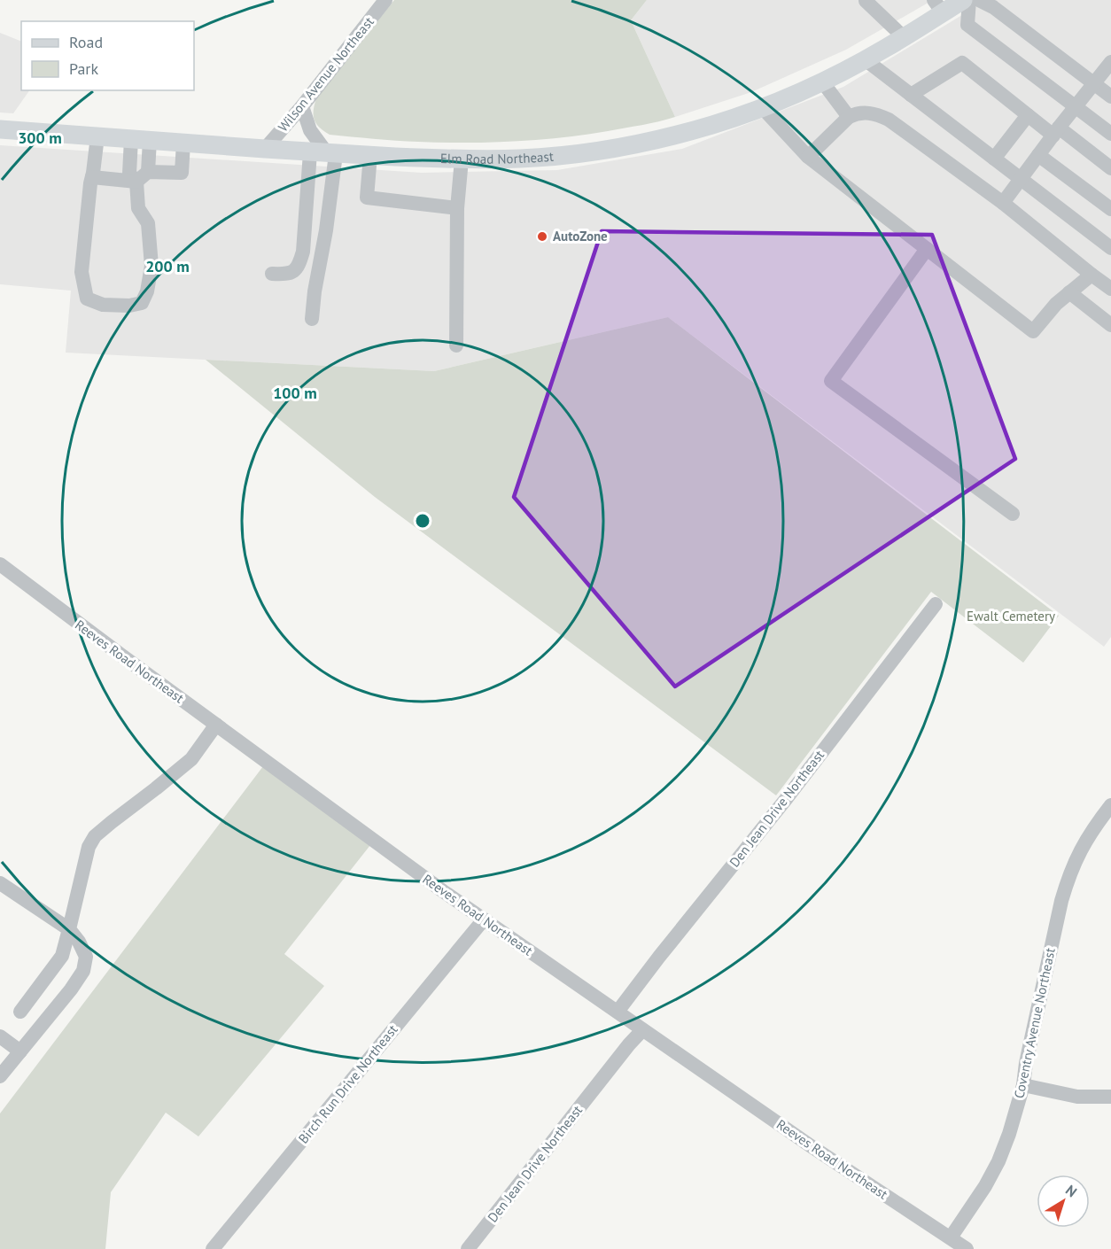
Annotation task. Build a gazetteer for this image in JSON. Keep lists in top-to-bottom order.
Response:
{
  "streets": {
    "main road": ["Elm Road Northeast"],
    "street": [
      "Wilson Avenue Northeast",
      "Reeves Road Northeast",
      "Den Jean Drive Northeast",
      "Coventry Avenue Northeast",
      "Birch Run Drive Northeast"
    ]
  },
  "crossings": [
    ["Wilson Avenue Northeast", "Elm Road Northeast"],
    ["Reeves Road Northeast", "Den Jean Drive Northeast"],
    ["Reeves Road Northeast", "Coventry Avenue Northeast"],
    ["Reeves Road Northeast", "Birch Run Drive Northeast"]
  ],
  "parks": ["Ewalt Cemetery"],
  "places": ["AutoZone"],
  "legend": ["Road", "Park"],
  "north": "top right",
  "rings": ["300 m", "200 m", "100 m"]
}
